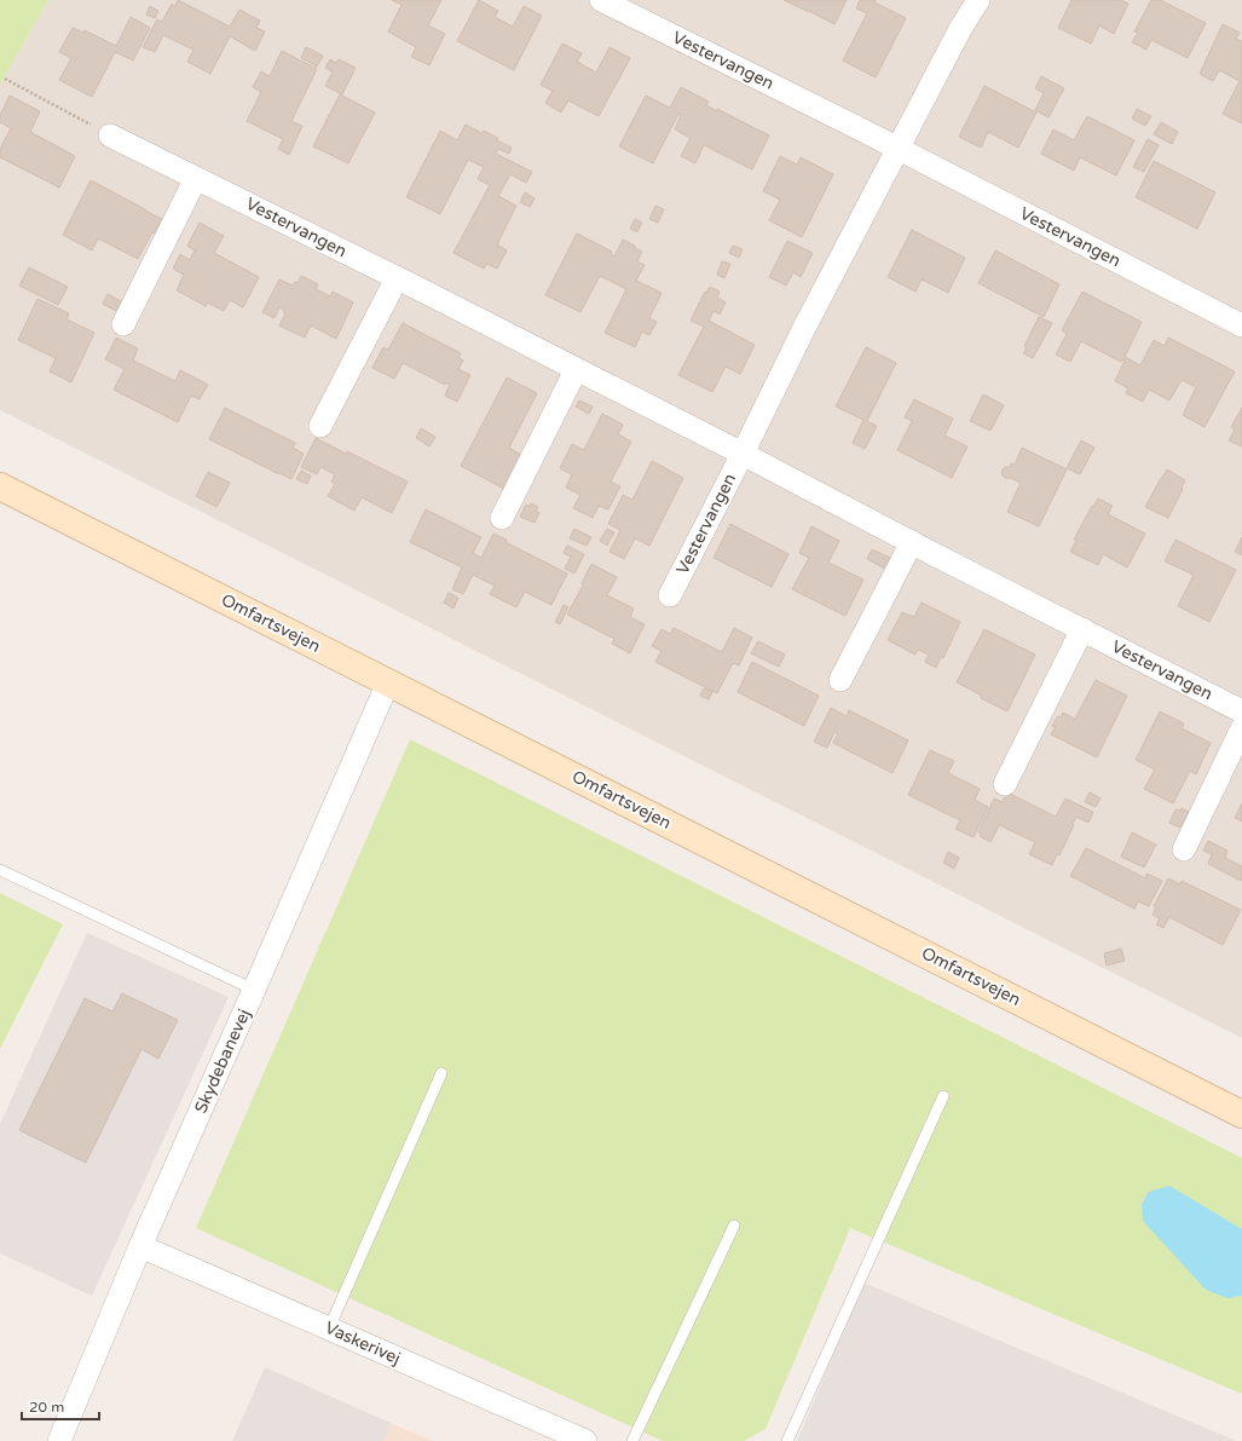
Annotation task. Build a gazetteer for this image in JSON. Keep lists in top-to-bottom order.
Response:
{
  "streets": {
    "main road": ["Omfartsvejen"],
    "street": ["Vestervangen", "Skydebanevej", "Vaskerivej"]
  },
  "crossings": [
    ["Omfartsvejen", "Skydebanevej"],
    ["Skydebanevej", "Vaskerivej"]
  ],
  "scale_bar": "20 m"
}
